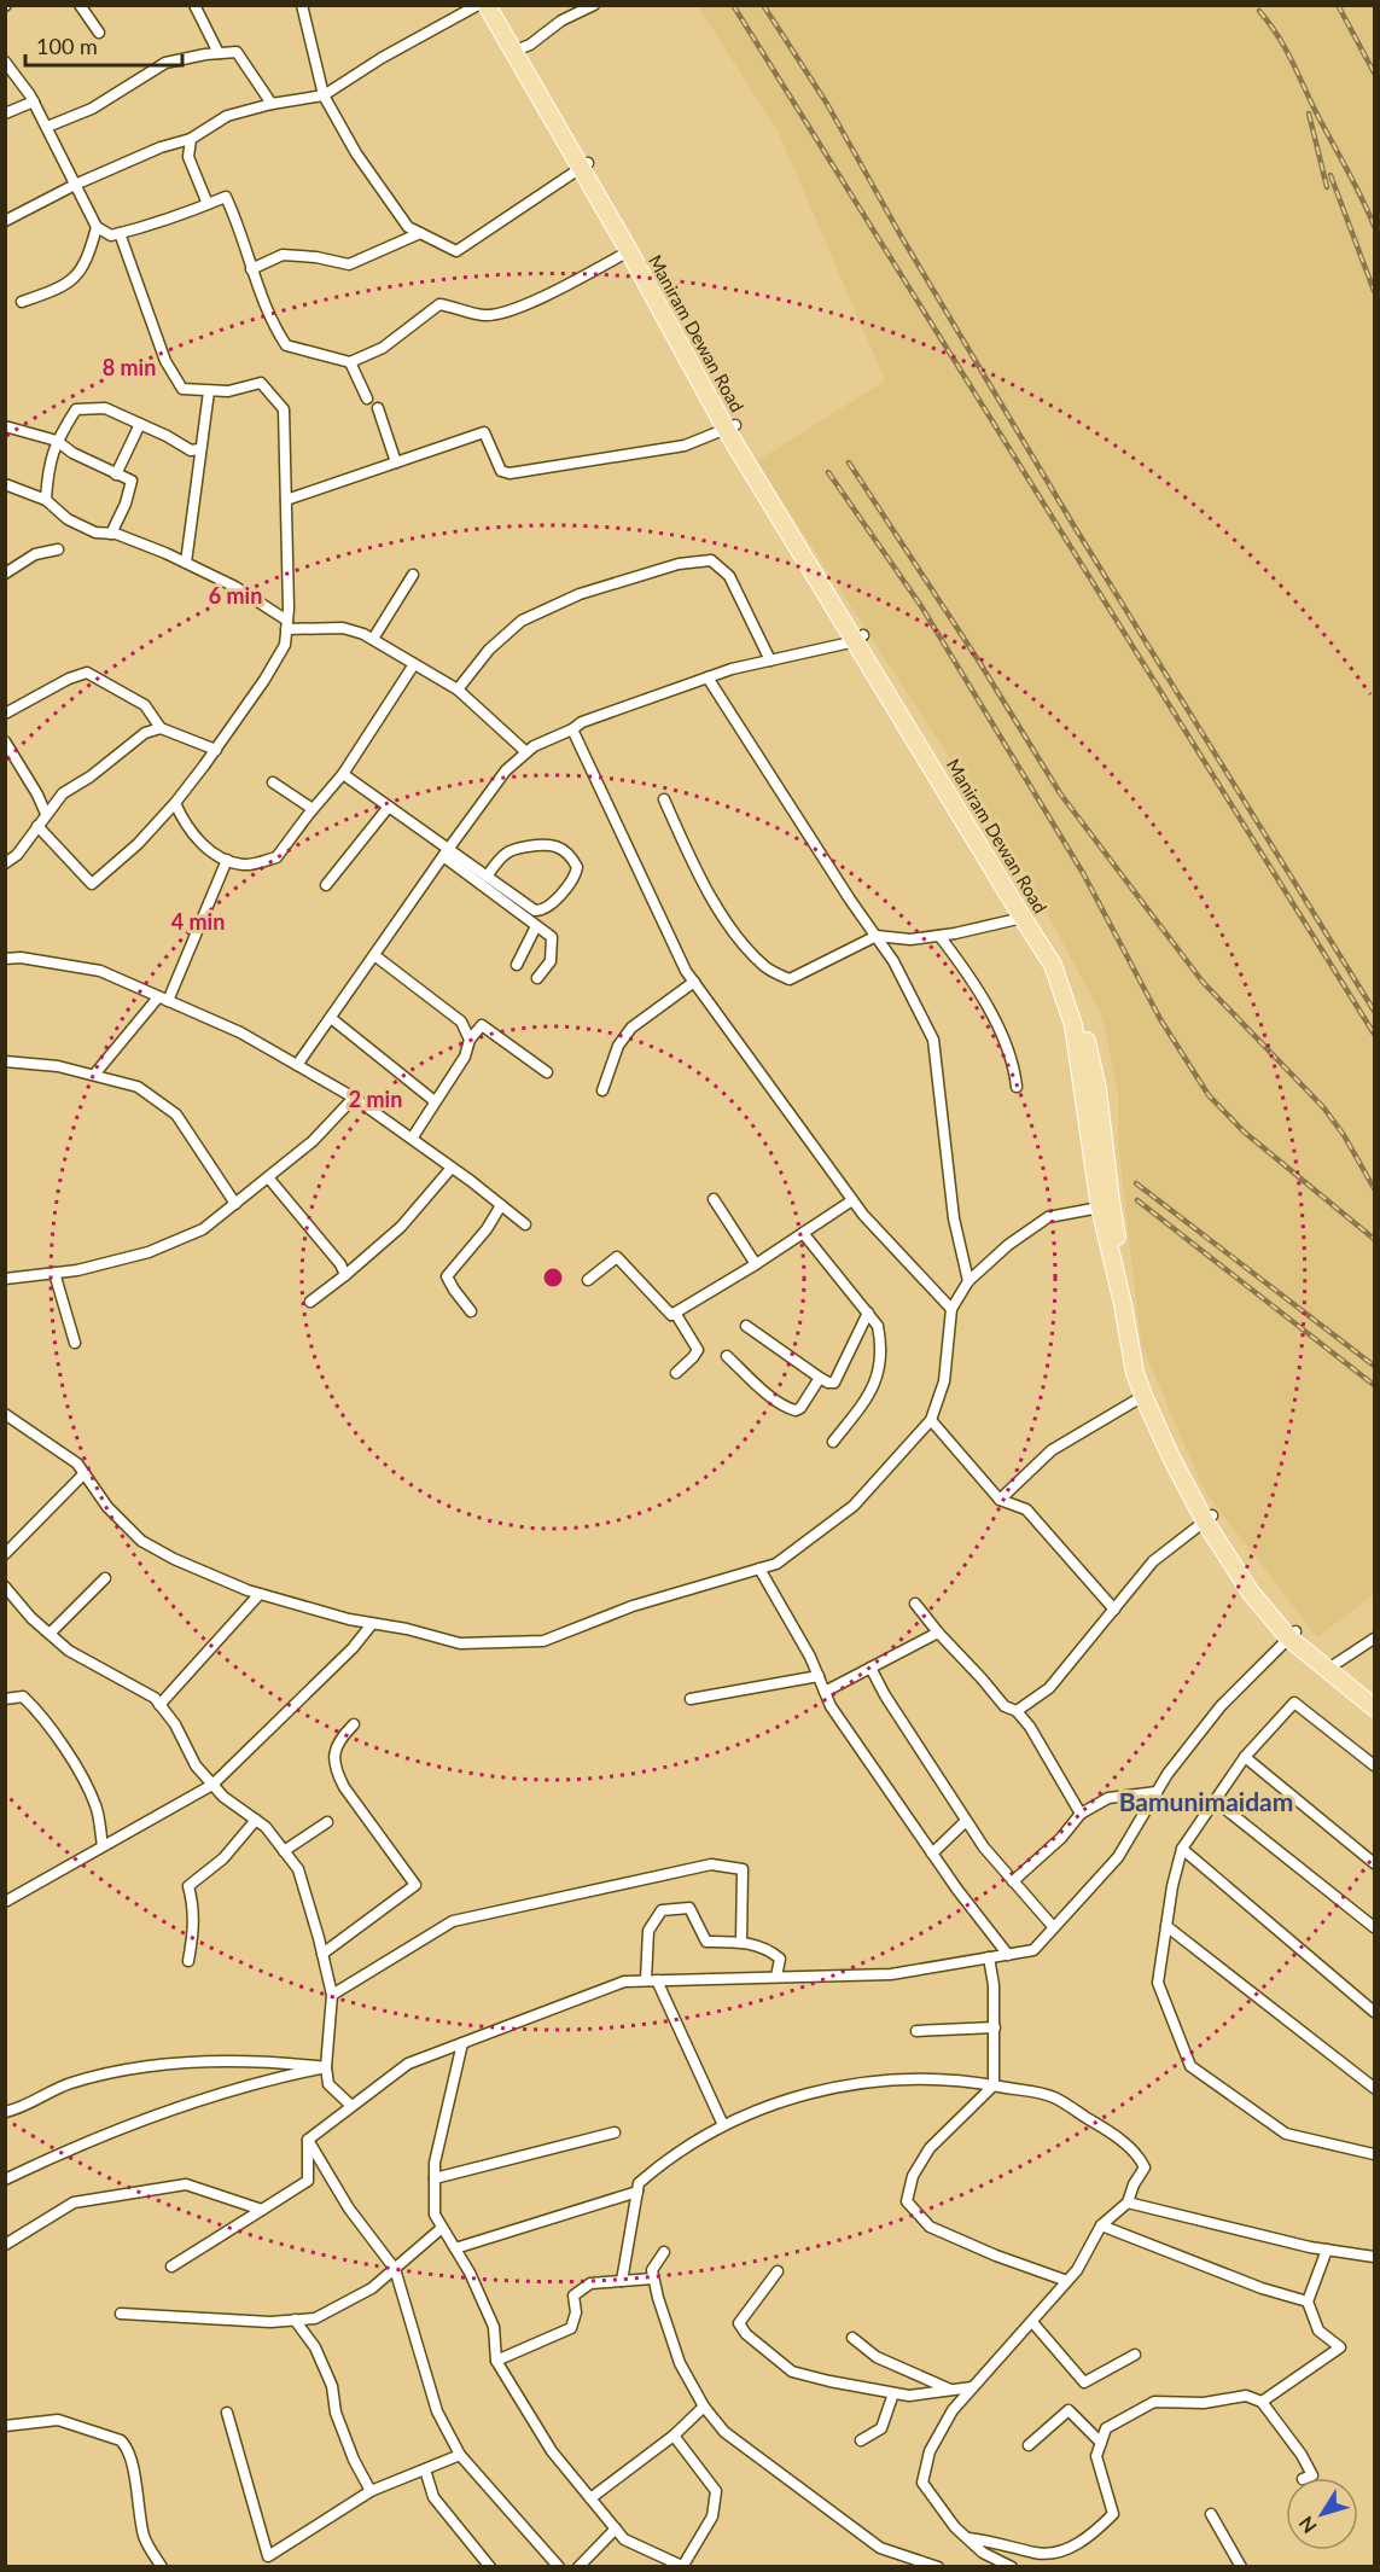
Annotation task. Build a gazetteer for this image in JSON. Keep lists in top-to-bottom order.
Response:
{
  "streets": {
    "main road": ["Maniram Dewan Road"]
  },
  "districts": ["Bamunimaidam"],
  "scale_bar": "100 m",
  "north": "bottom left",
  "rings": [
    "8 min",
    "6 min",
    "4 min",
    "2 min"
  ]
}
